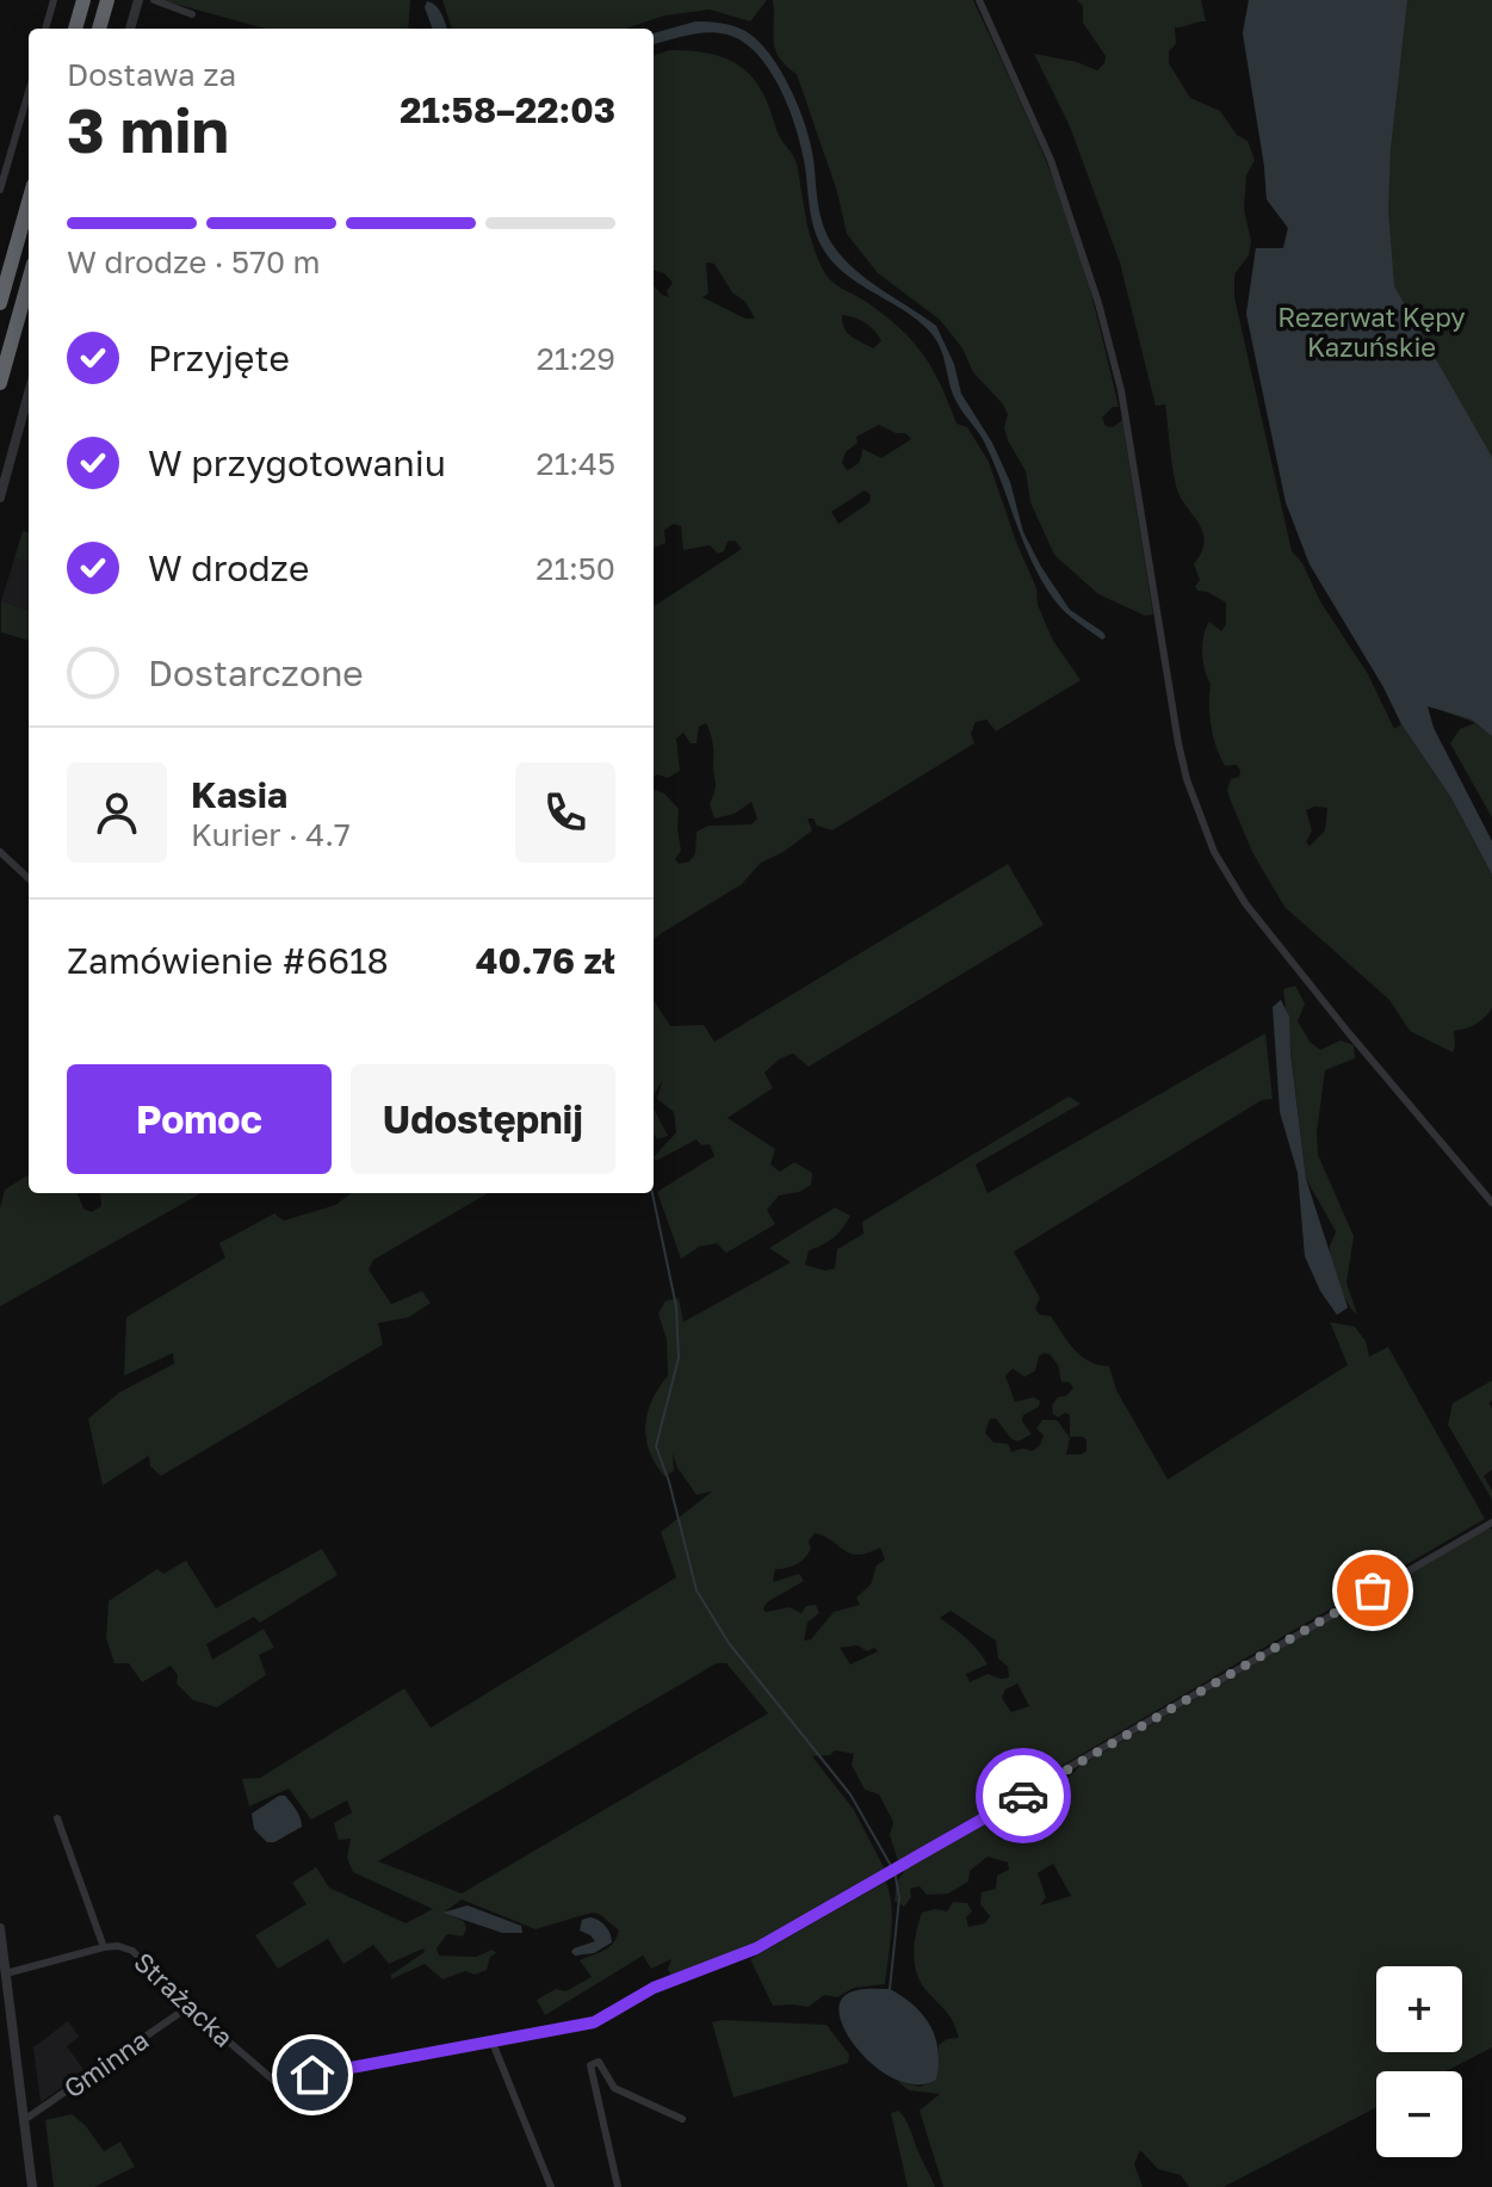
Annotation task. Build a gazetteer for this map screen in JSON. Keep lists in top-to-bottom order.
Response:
{
  "streets": {
    "street": ["Strażacka", "Gminna"]
  },
  "crossings": [
    ["Strażacka", "Gminna"]
  ],
  "parks": ["Rezerwat Kępy Kazuńskie"],
  "page": {
    "heading": ["3 min", "Dostawa za", "21:58–22:03"],
    "panel": [
      "Kasia",
      "Kurier · 4.7",
      "Zamówienie #6618",
      "40.76 zł"
    ],
    "bar": "W drodze · 570 m",
    "list": [
      ["Przyjęte", "21:29"],
      ["W przygotowaniu", "21:45"],
      ["W drodze", "21:50"],
      "Dostarczone"
    ],
    "buttons": ["Pomoc", "Udostępnij"],
    "map_buttons": ["+", "−"]
  }
}
